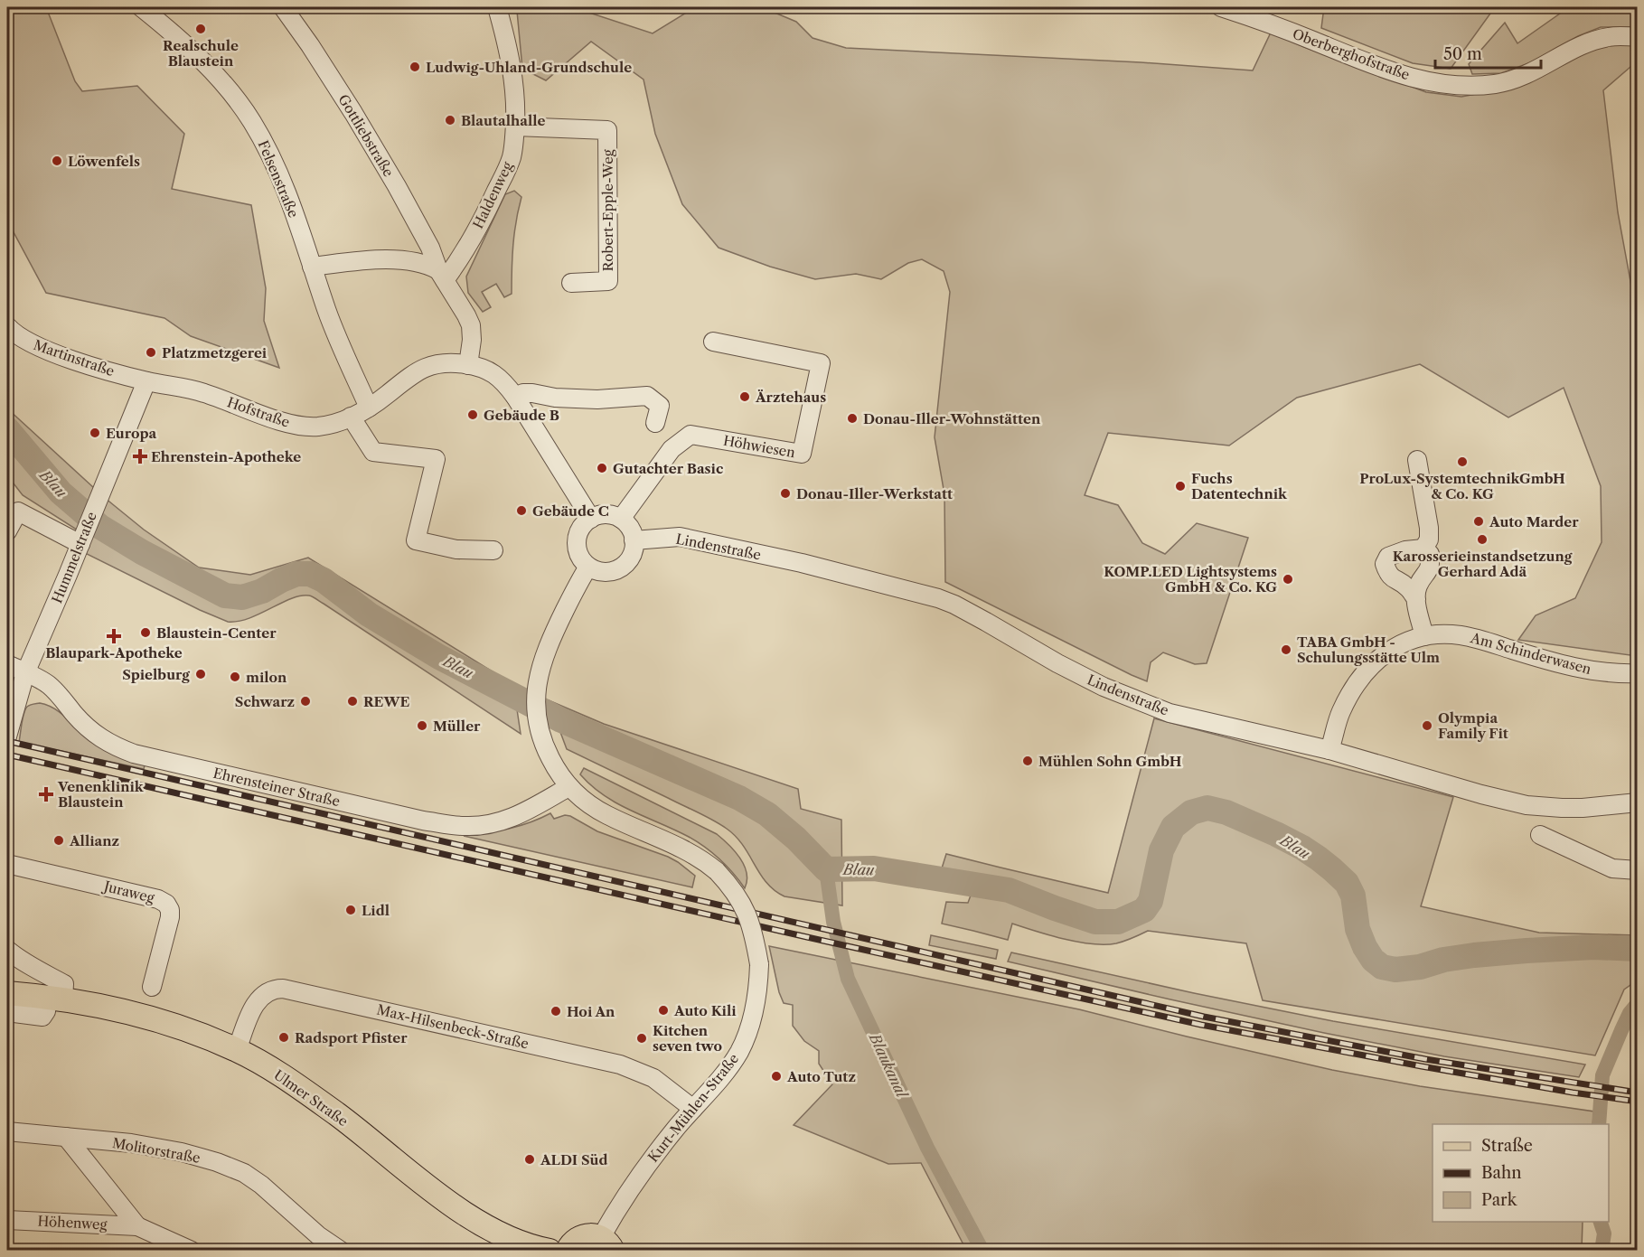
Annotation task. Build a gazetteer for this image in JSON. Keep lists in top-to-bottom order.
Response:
{
  "streets": {
    "main road": ["Ulmer Straße"],
    "street": [
      "Oberberghofstraße",
      "Gottliebstraße",
      "Felsenstraße",
      "Haldenweg",
      "Robert-Epple-Weg",
      "Martinstraße",
      "Hofstraße",
      "Höhwiesen",
      "Lindenstraße",
      "Hummelstraße",
      "Am Schinderwasen",
      "Ehrensteiner Straße",
      "Juraweg",
      "Max-Hilsenbeck-Straße",
      "Kurt-Mühlen-Straße",
      "Molitorstraße",
      "Höhenweg"
    ]
  },
  "crossings": [
    ["Gottliebstraße", "Haldenweg"],
    ["Haldenweg", "Robert-Epple-Weg"],
    ["Martinstraße", "Hofstraße"],
    ["Martinstraße", "Hummelstraße"],
    ["Hofstraße", "Hummelstraße"],
    ["Höhwiesen", "Lindenstraße"],
    ["Höhwiesen", "Kurt-Mühlen-Straße"],
    ["Lindenstraße", "Am Schinderwasen"],
    ["Lindenstraße", "Kurt-Mühlen-Straße"],
    ["Hummelstraße", "Ehrensteiner Straße"],
    ["Ehrensteiner Straße", "Kurt-Mühlen-Straße"],
    ["Max-Hilsenbeck-Straße", "Ulmer Straße"],
    ["Max-Hilsenbeck-Straße", "Kurt-Mühlen-Straße"],
    ["Molitorstraße", "Höhenweg"]
  ],
  "water": ["Blau", "Blaukanal"],
  "places": {
    "other": [
      "Realschule Blaustein",
      "Ludwig-Uhland-Grundschule",
      "Blautalhalle",
      "Löwenfels",
      "Platzmetzgerei",
      "Ärztehaus",
      "Gebäude B",
      "Donau-Iller-Wohnstätten",
      "Europa",
      "ProLux-SystemtechnikGmbH & Co. KG",
      "Gutachter Basic",
      "Fuchs Datentechnik",
      "Donau-Iller-Werkstatt",
      "Gebäude C",
      "Auto Marder",
      "Karosserieinstandsetzung Gerhard Adä",
      "KOMP.LED Lightsystems GmbH & Co. KG",
      "Blaustein-Center",
      "TABA GmbH - Schulungsstätte Ulm",
      "Spielburg",
      "milon",
      "Schwarz",
      "REWE",
      "Müller",
      "Olympia Family Fit",
      "Mühlen Sohn GmbH",
      "Allianz",
      "Lidl",
      "Auto Kili",
      "Hoi An",
      "Radsport Pfister",
      "Kitchen seven two",
      "Auto Tutz",
      "ALDI Süd"
    ],
    "health": ["Ehrenstein-Apotheke", "Blaupark-Apotheke", "Venenklinik Blaustein"]
  },
  "legend": ["Straße", "Bahn", "Park"],
  "scale_bar": "50 m"
}
